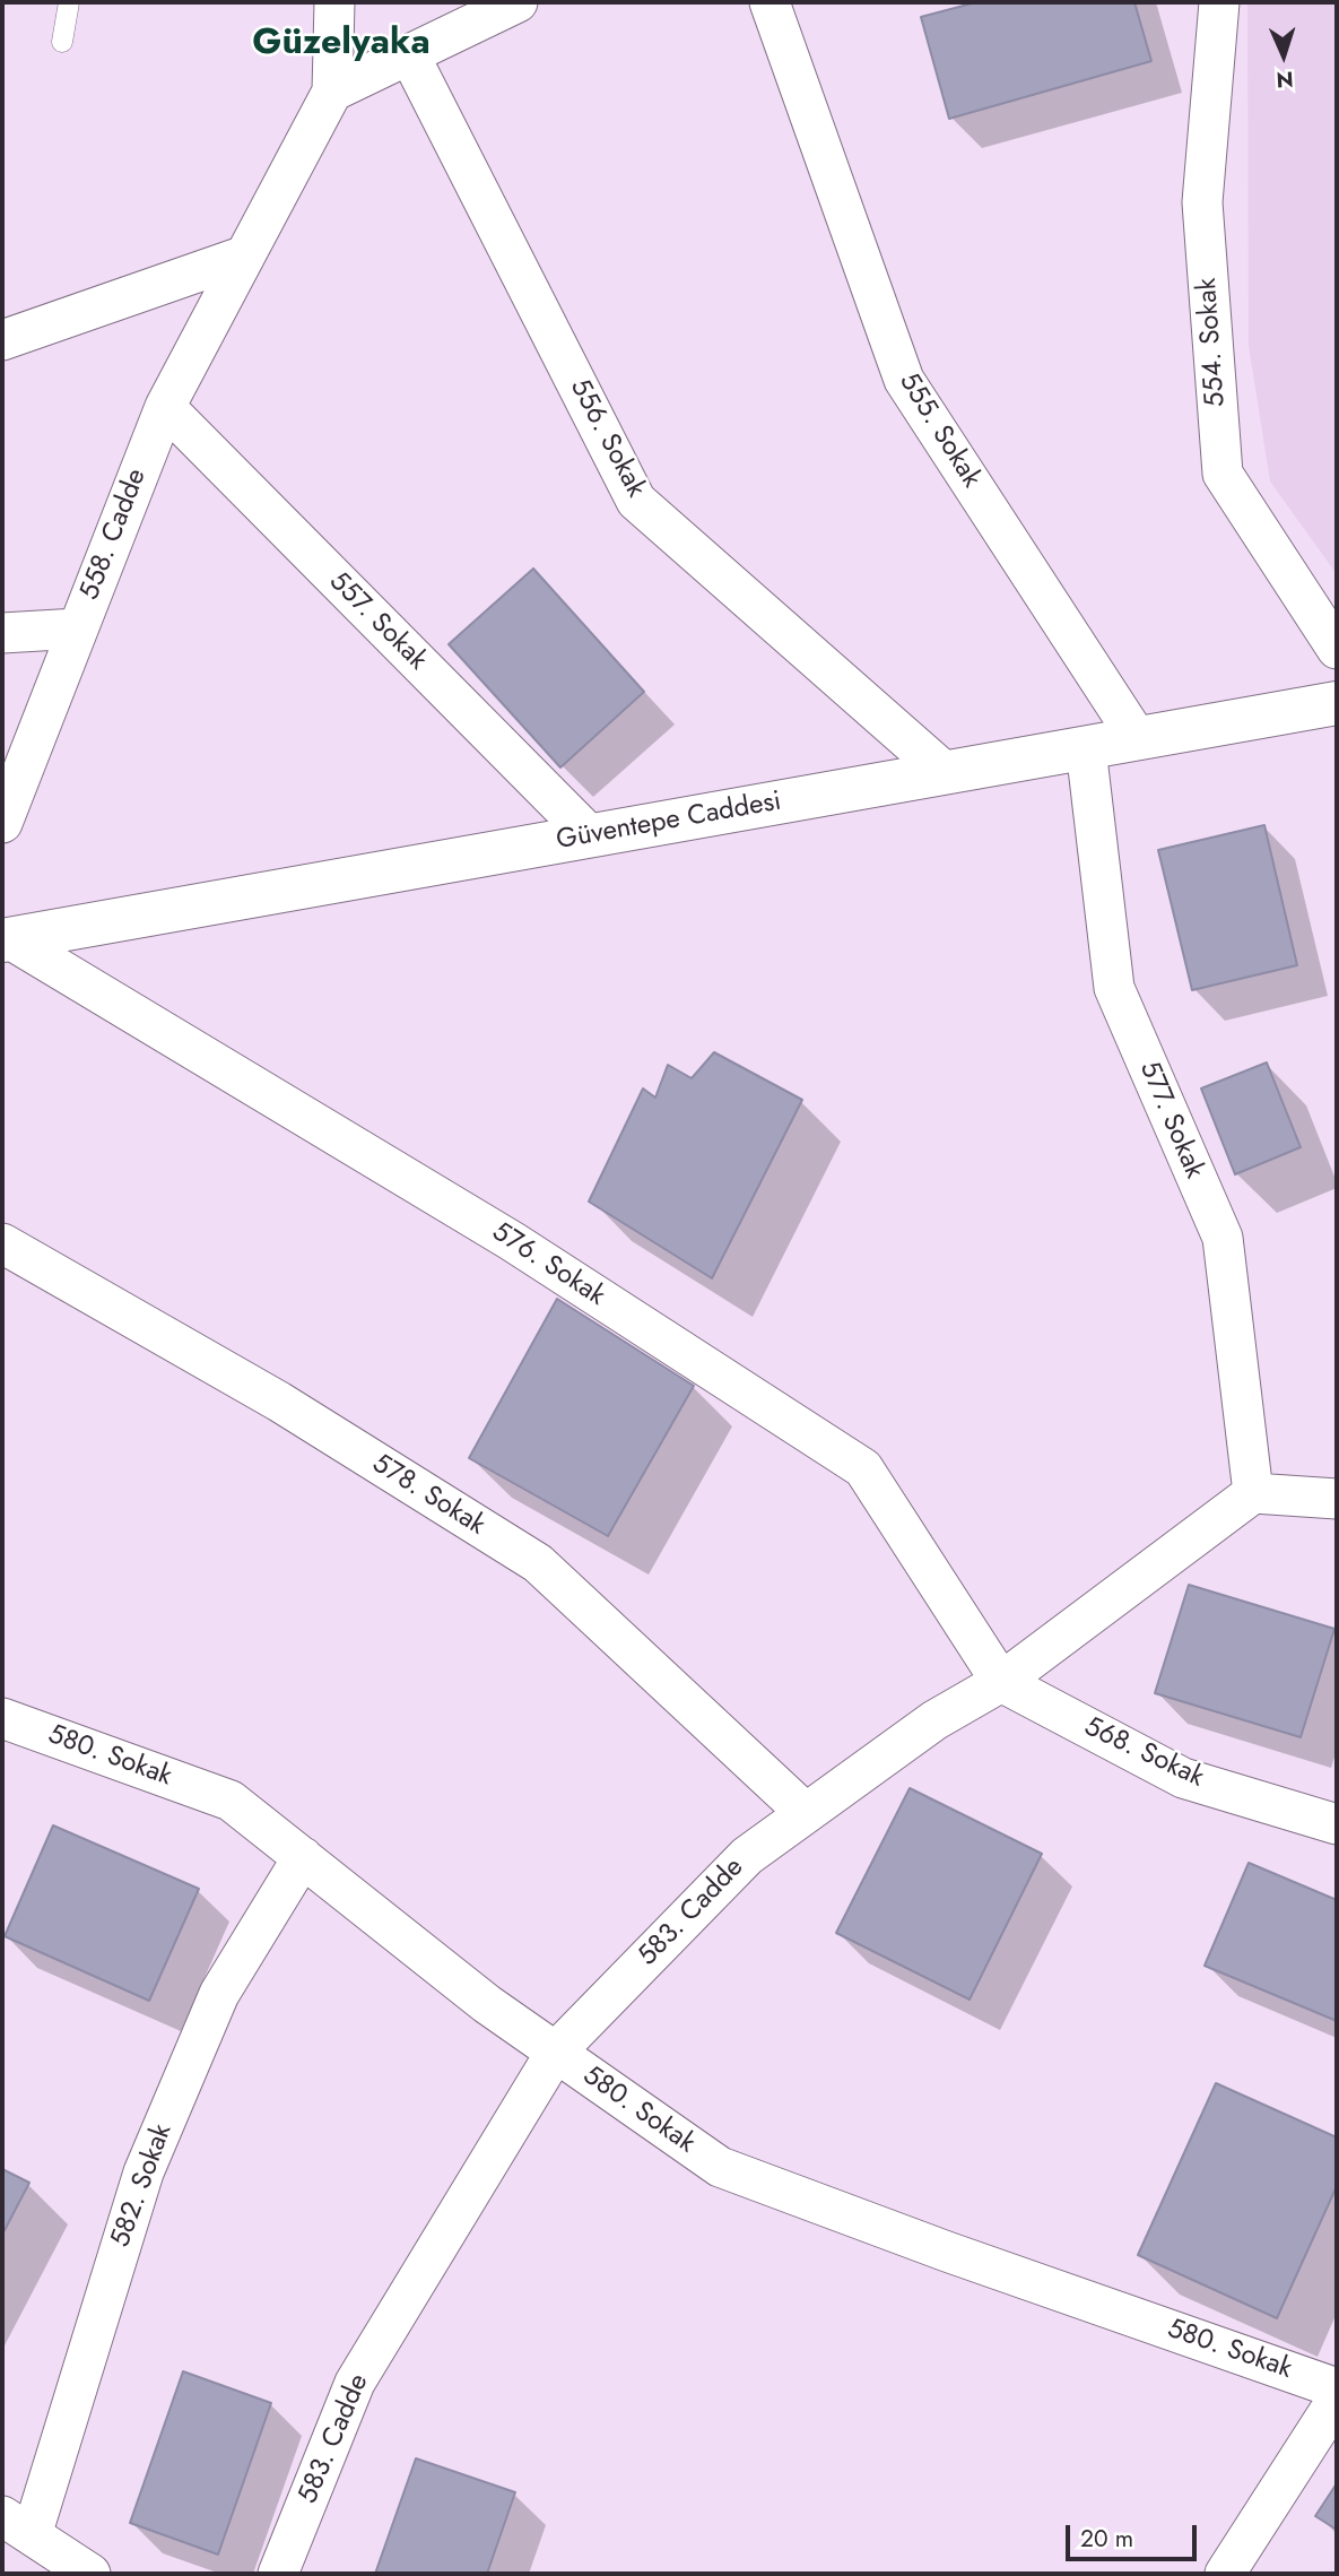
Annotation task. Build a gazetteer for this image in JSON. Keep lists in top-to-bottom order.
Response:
{
  "streets": {
    "street": [
      "554. Sokak",
      "555. Sokak",
      "556. Sokak",
      "558. Cadde",
      "557. Sokak",
      "Güventepe Caddesi",
      "577. Sokak",
      "576. Sokak",
      "578. Sokak",
      "568. Sokak",
      "580. Sokak",
      "583. Cadde",
      "582. Sokak"
    ]
  },
  "crossings": [
    ["555. Sokak", "Güventepe Caddesi"],
    ["556. Sokak", "Güventepe Caddesi"],
    ["558. Cadde", "557. Sokak"],
    ["557. Sokak", "Güventepe Caddesi"],
    ["Güventepe Caddesi", "577. Sokak"],
    ["Güventepe Caddesi", "576. Sokak"],
    ["577. Sokak", "583. Cadde"],
    ["576. Sokak", "568. Sokak"],
    ["576. Sokak", "583. Cadde"],
    ["578. Sokak", "583. Cadde"],
    ["568. Sokak", "583. Cadde"],
    ["580. Sokak", "583. Cadde"],
    ["580. Sokak", "582. Sokak"]
  ],
  "districts": ["Güzelyaka"],
  "scale_bar": "20 m",
  "north": "bottom"
}
